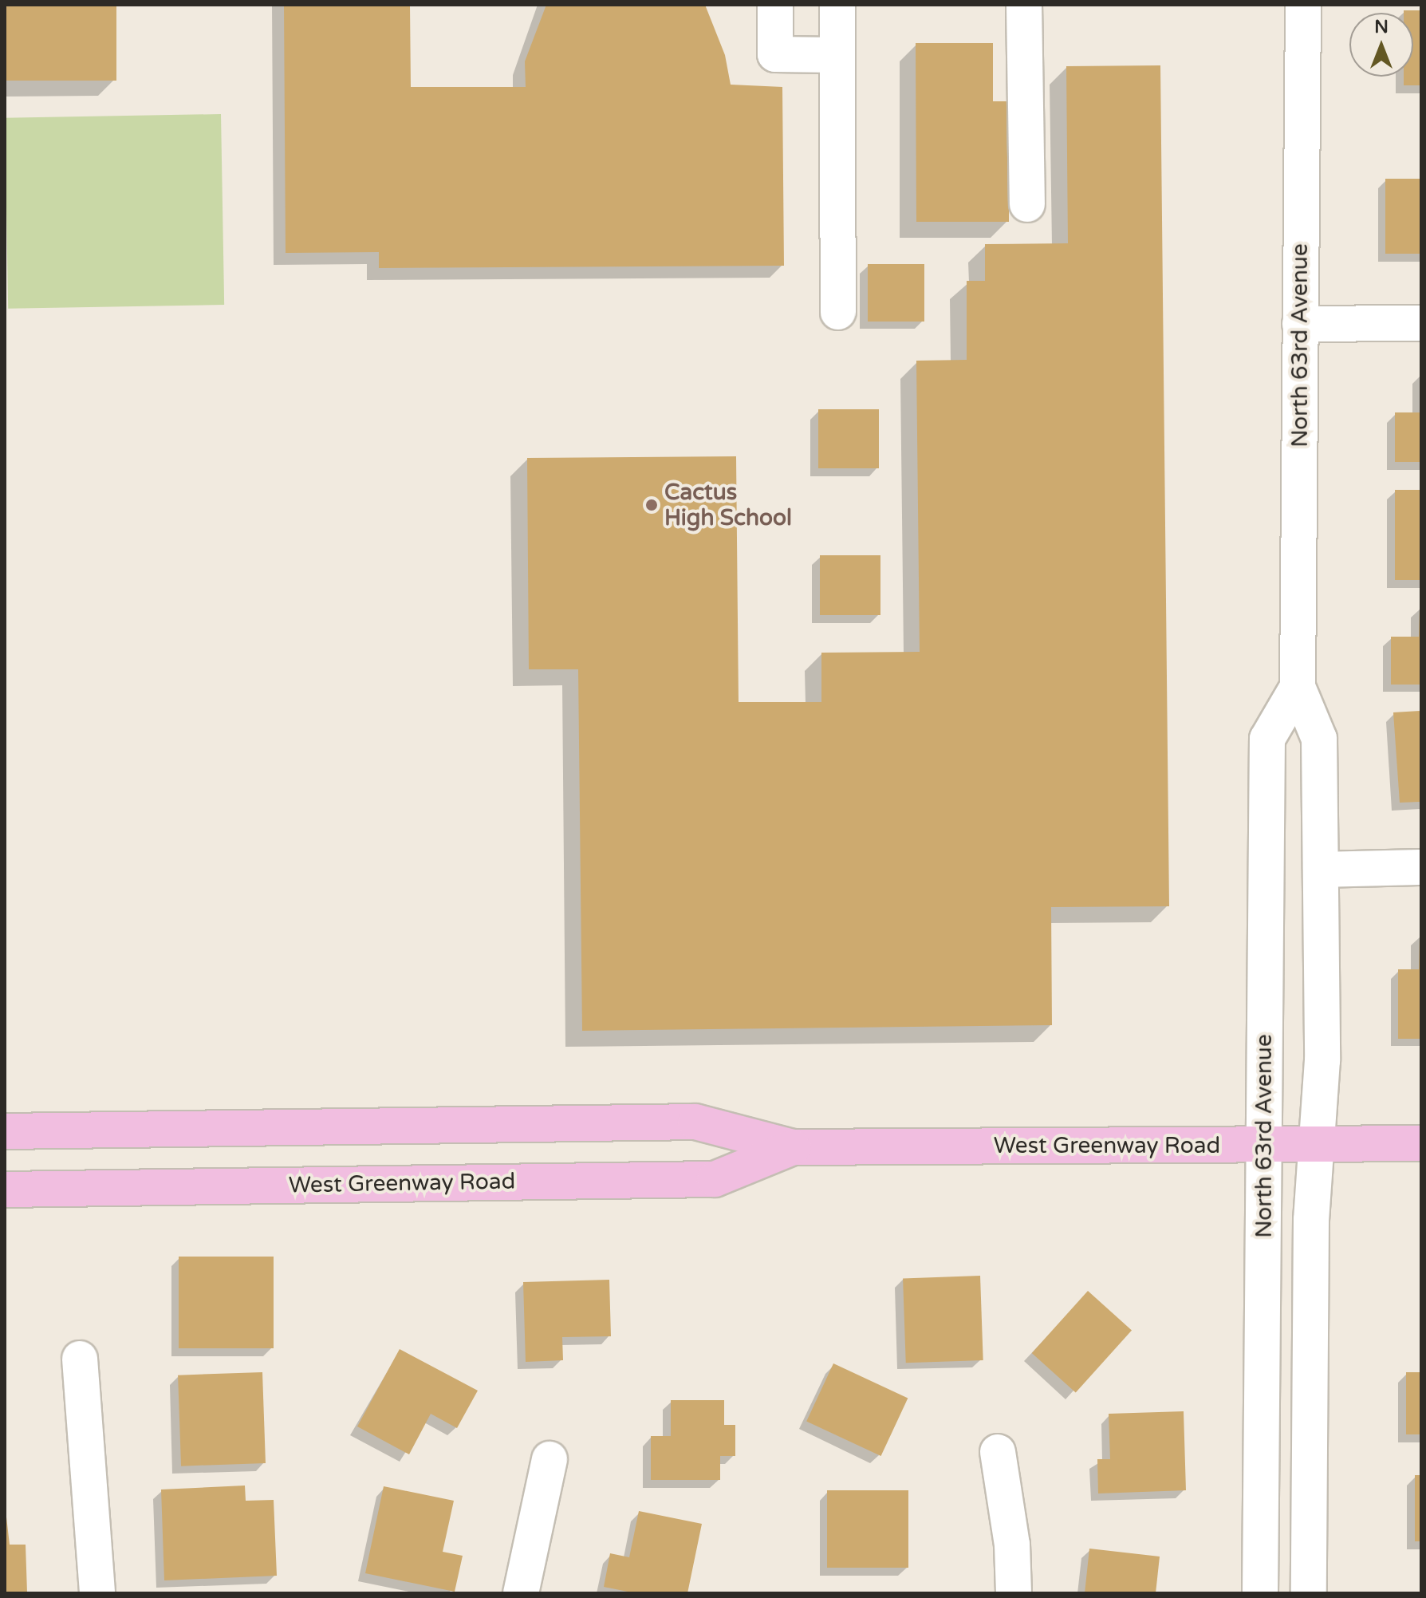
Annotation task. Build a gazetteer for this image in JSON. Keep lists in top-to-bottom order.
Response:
{
  "streets": {
    "main road": ["West Greenway Road"],
    "street": ["North 63rd Avenue"]
  },
  "crossings": [
    ["North 63rd Avenue", "West Greenway Road"]
  ],
  "places": ["Cactus High School"],
  "north": "top"
}
